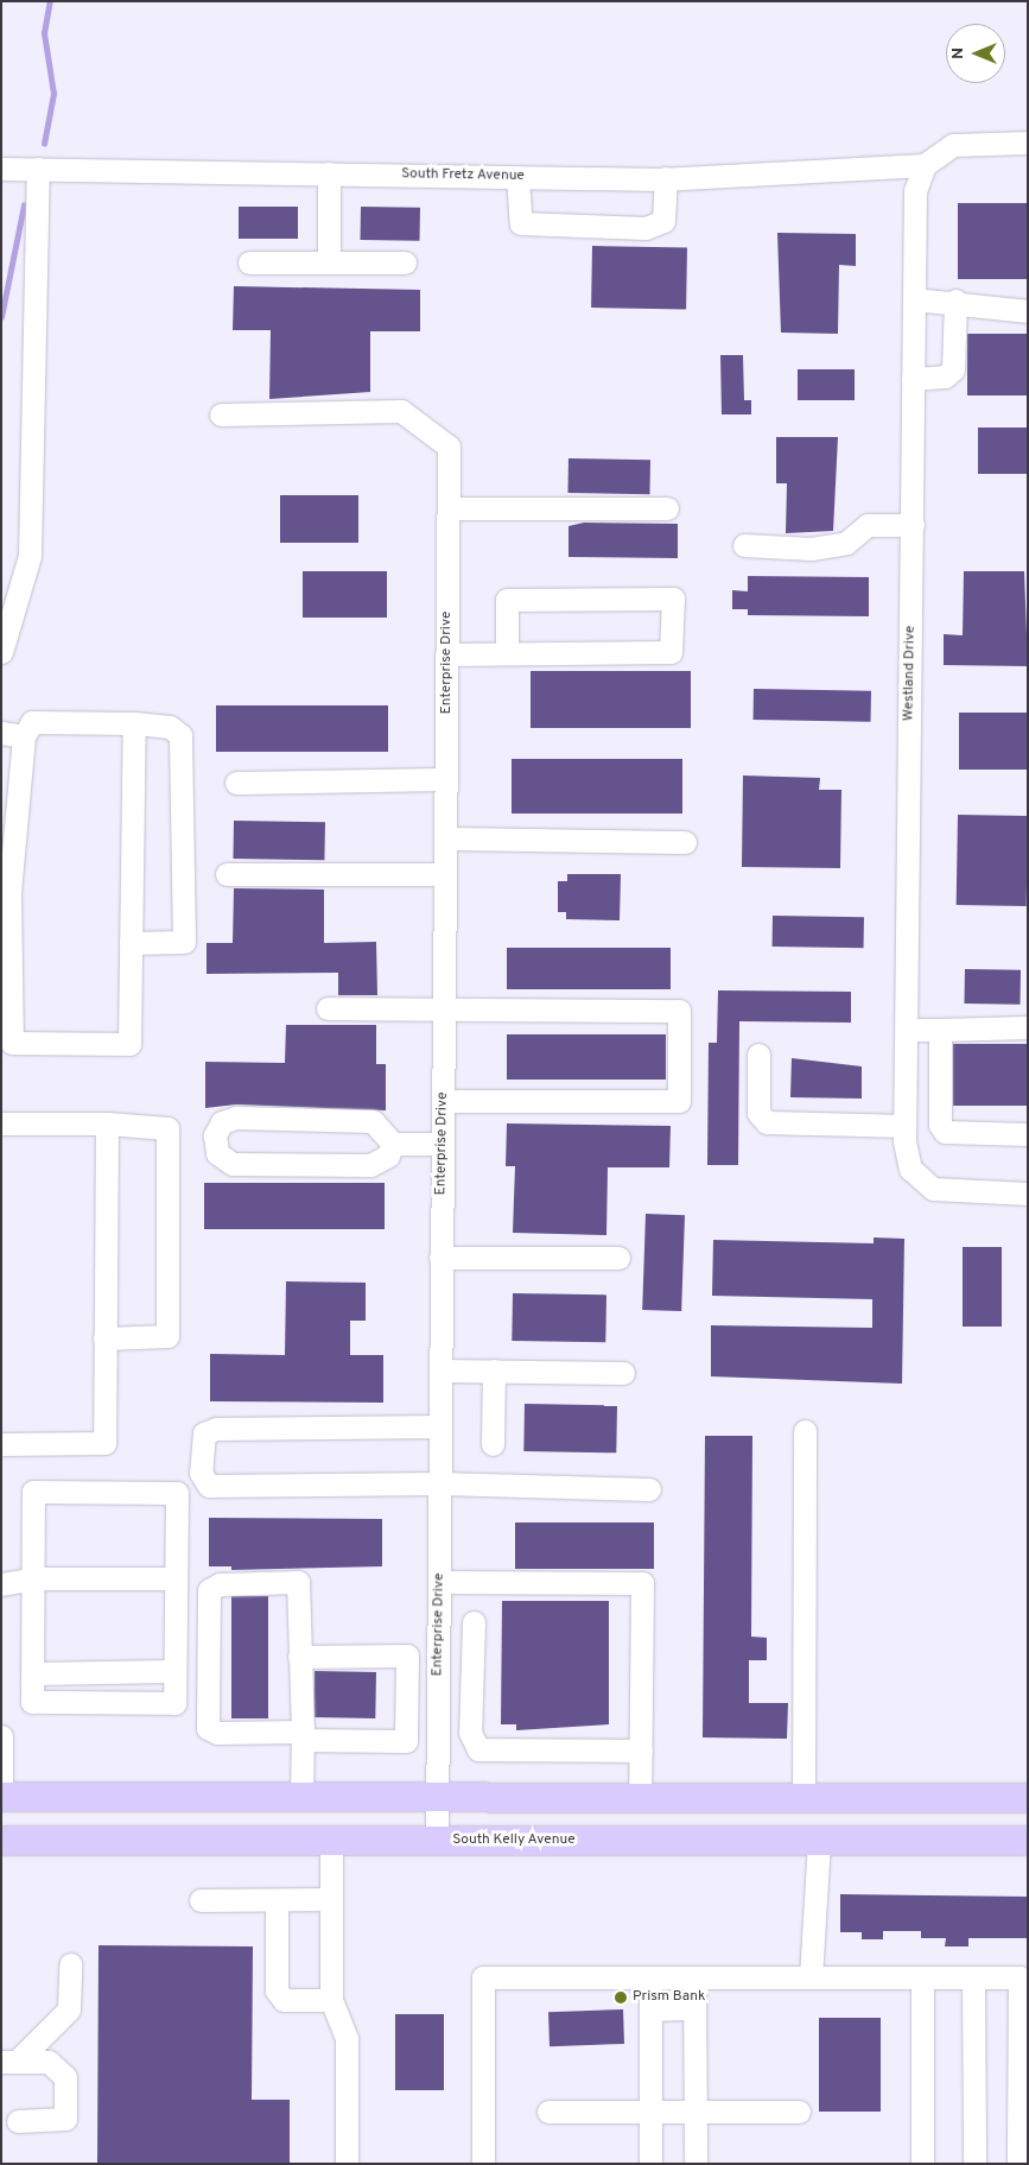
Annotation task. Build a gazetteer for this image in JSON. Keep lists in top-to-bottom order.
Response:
{
  "streets": {
    "main road": ["South Kelly Avenue"],
    "street": ["South Fretz Avenue", "Enterprise Drive", "Westland Drive"]
  },
  "crossings": [
    ["South Fretz Avenue", "Westland Drive"],
    ["Enterprise Drive", "South Kelly Avenue"]
  ],
  "places": ["Prism Bank"],
  "north": "left"
}
